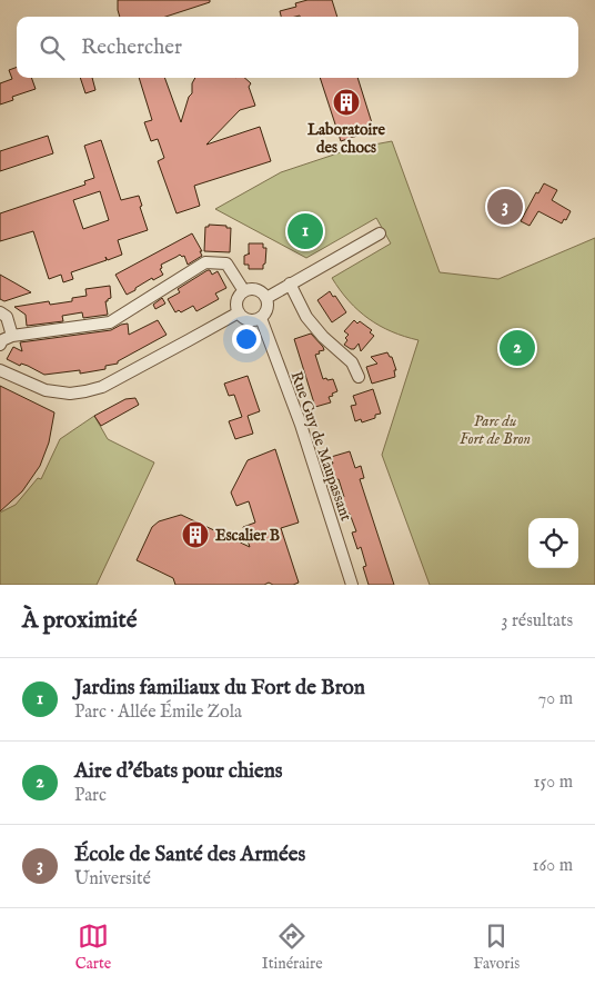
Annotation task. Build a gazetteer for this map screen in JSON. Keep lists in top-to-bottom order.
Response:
{
  "streets": {
    "street": ["Rue Guy de Maupassant"]
  },
  "parks": ["Parc du Fort de Bron"],
  "places": {
    "building": ["Laboratoire des chocs", "Escalier B"]
  },
  "page": {
    "search": "Rechercher",
    "pins": ["3", "1", "2"],
    "heading": ["À proximité", "3 résultats"],
    "list": [
      {
        "mark": "1",
        "name": "Jardins familiaux du Fort de Bron",
        "note": "Parc · Allée Émile Zola",
        "value": "70 m"
      },
      {
        "mark": "2",
        "name": "Aire d'ébats pour chiens",
        "note": "Parc",
        "value": "150 m"
      },
      {
        "mark": "3",
        "name": "École de Santé des Armées",
        "note": "Université",
        "value": "160 m"
      }
    ],
    "nav": ["Carte", "Itinéraire", "Favoris"]
  }
}
